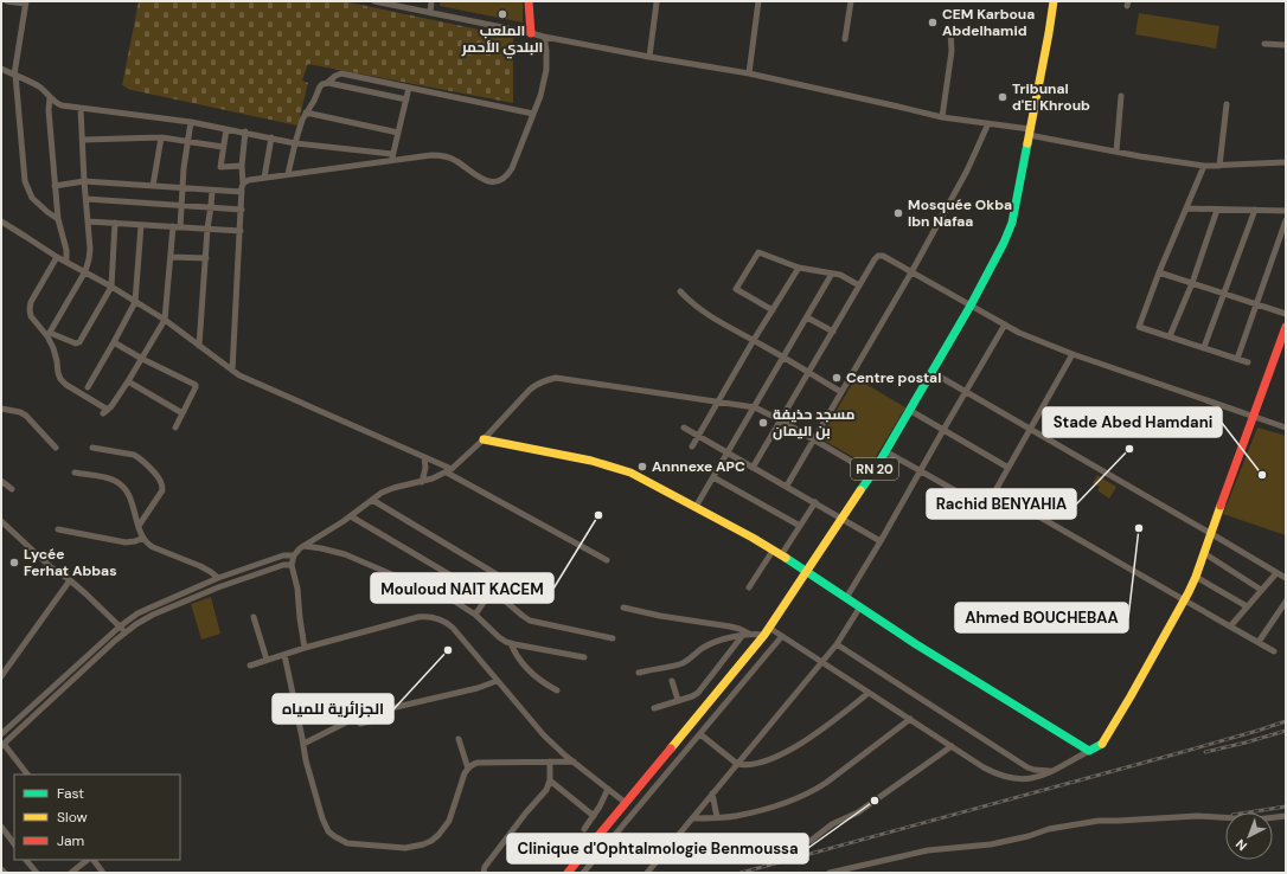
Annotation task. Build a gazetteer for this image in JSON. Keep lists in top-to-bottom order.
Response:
{
  "streets": {
    "street": ["RN 20"]
  },
  "places": [
    "الملعب البلدي الأحمر",
    "CEM Karboua Abdelhamid",
    "Tribunal d'El Khroub",
    "Mosquée Okba Ibn Nafaa",
    "Centre postal",
    "مسجد حذيفة بن اليمان",
    "Rachid BENYAHIA",
    "Annnexe APC",
    "Stade Abed Hamdani",
    "Mouloud NAIT KACEM",
    "Ahmed BOUCHEBAA",
    "Lycée Ferhat Abbas",
    "الجزائرية للمياه",
    "Clinique d'Ophtalmologie Benmoussa"
  ],
  "legend": ["Fast", "Slow", "Jam"],
  "north": "bottom left"
}
